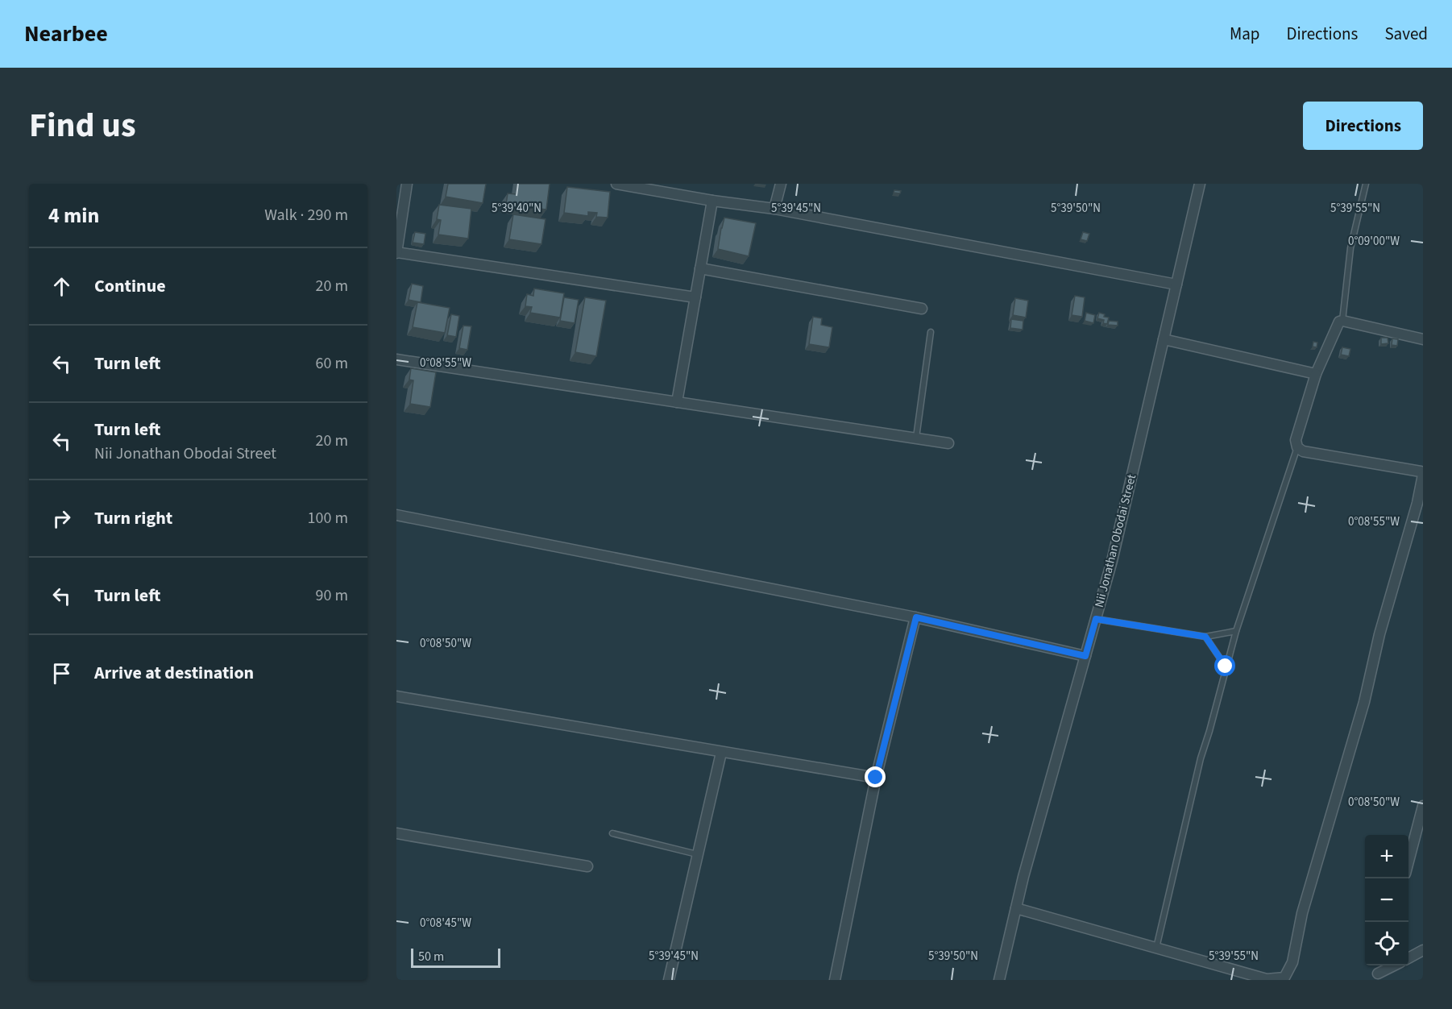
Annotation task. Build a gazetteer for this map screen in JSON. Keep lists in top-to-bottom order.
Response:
{
  "streets": {
    "street": ["Nii Jonathan Obodai Street"]
  },
  "scale_bar": "50 m",
  "page": {
    "header": "Nearbee",
    "nav": ["Map", "Directions", "Saved"],
    "title": "Find us",
    "buttons": "Directions",
    "heading": ["4 min", "Walk · 290 m"],
    "list": [
      ["Continue", "20 m"],
      ["Turn left", "60 m"],
      ["Turn left", "Nii Jonathan Obodai Street", "20 m"],
      ["Turn right", "100 m"],
      ["Turn left", "90 m"],
      "Arrive at destination"
    ],
    "map_buttons": ["+", "−"],
    "scale": "50 m"
  },
  "coordinates": [
    "5°39'40\"N",
    "5°39'45\"N",
    "5°39'50\"N",
    "5°39'55\"N",
    "0°09'00\"W",
    "0°08'55\"W",
    "0°08'50\"W",
    "0°08'45\"W"
  ]
}
